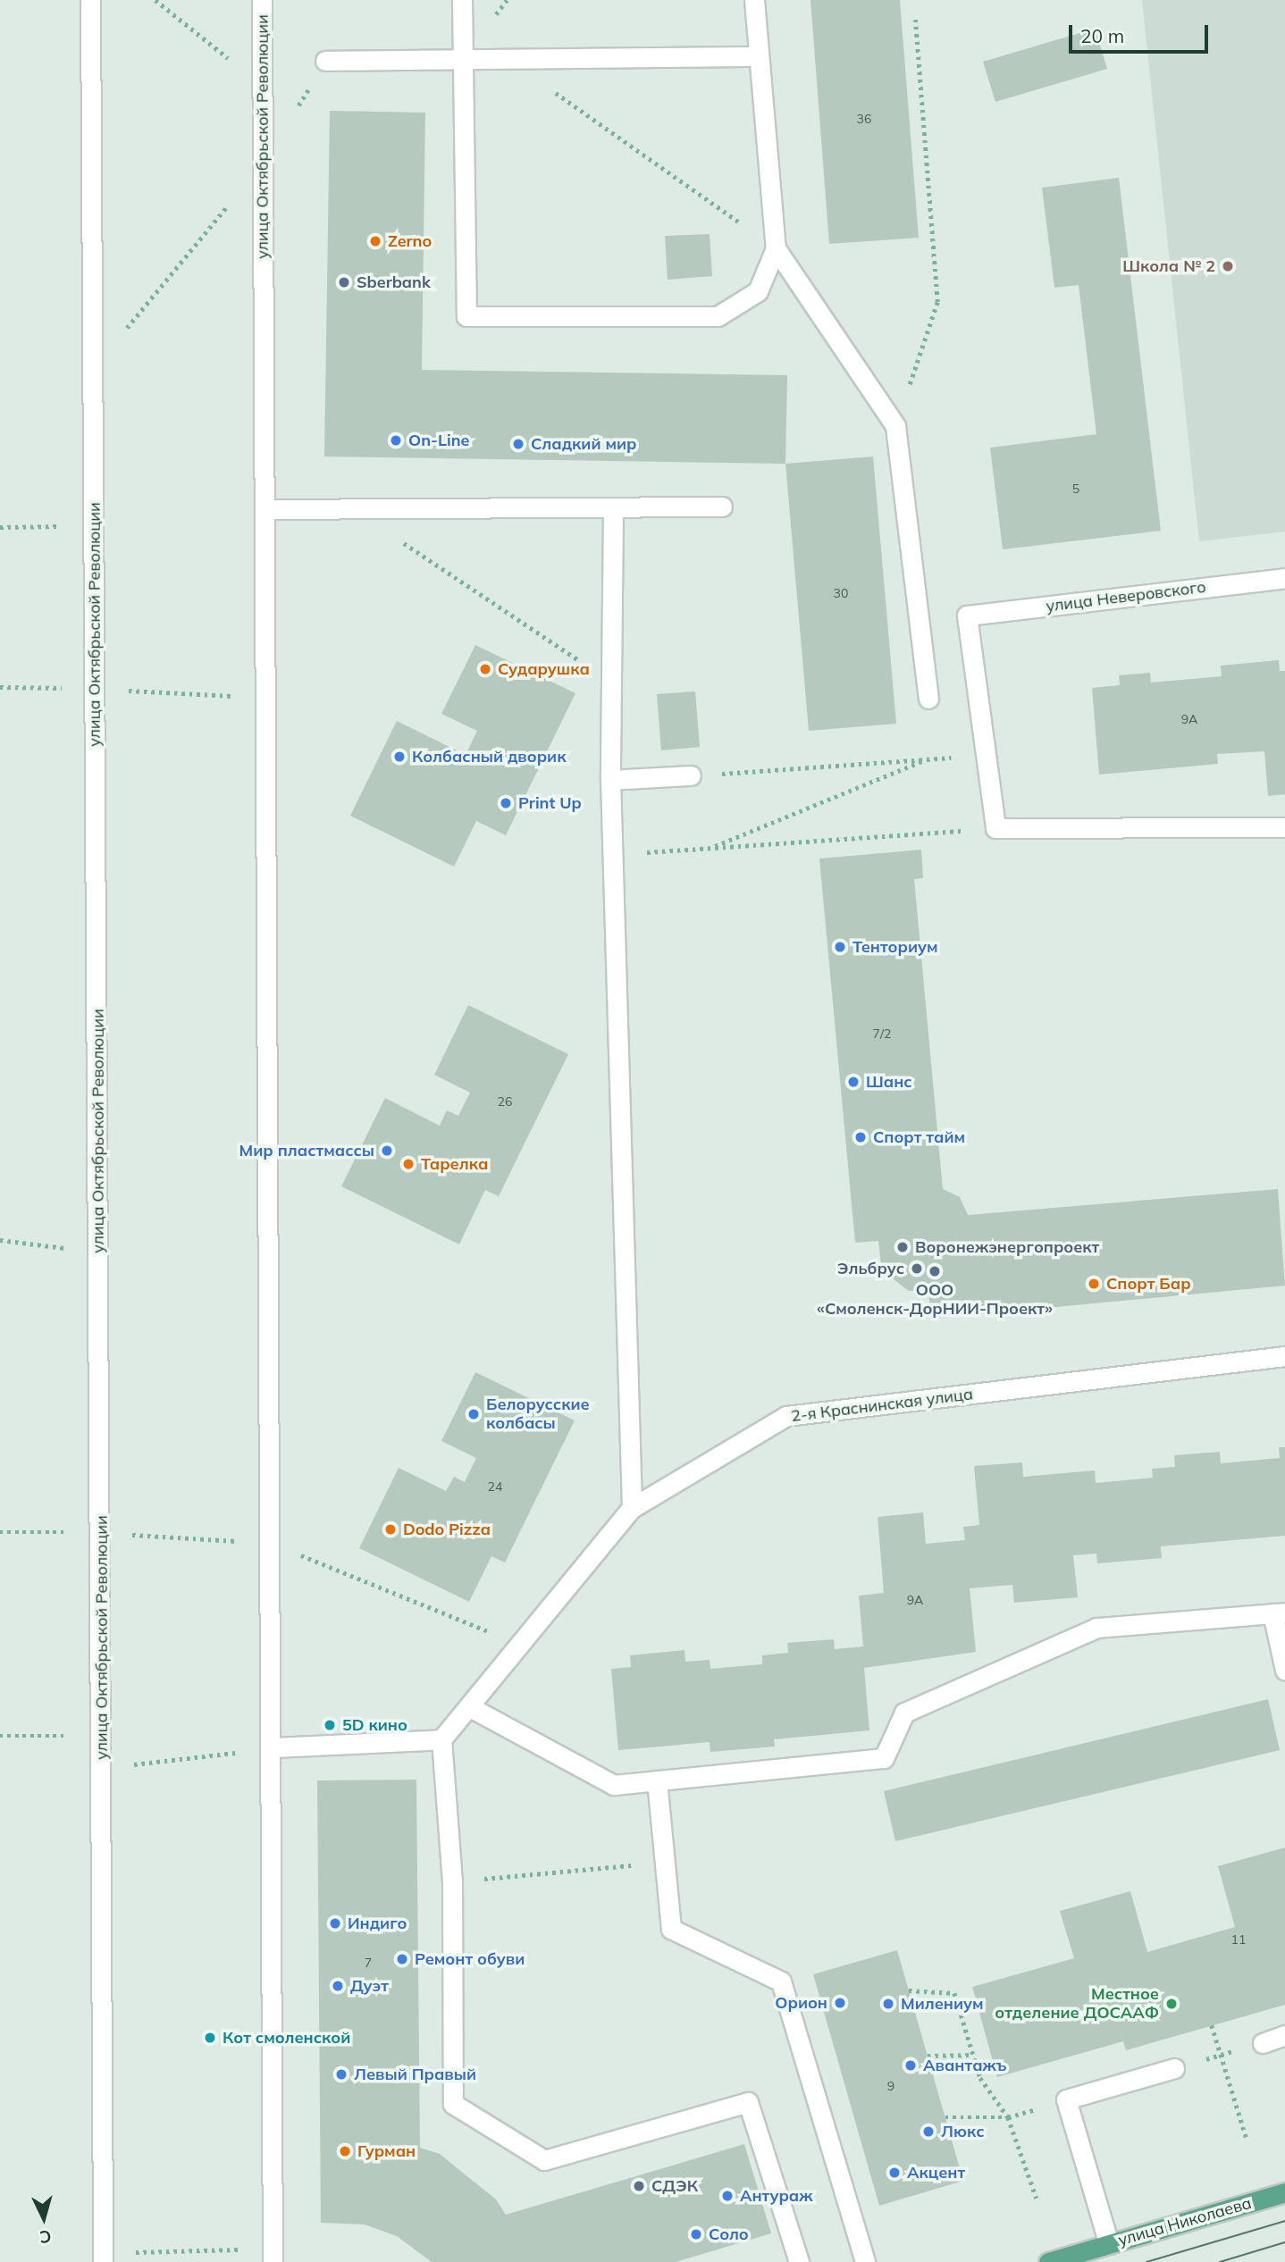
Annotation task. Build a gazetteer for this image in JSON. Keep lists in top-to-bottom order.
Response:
{
  "streets": {
    "main road": ["улица Николаева"],
    "street": ["улица Октябрьской Революции", "улица Неверовского", "2-я Краснинская улица"]
  },
  "places": [
    "Zerno",
    "Школа № 2",
    "Sberbank",
    "On-Line",
    "Сладкий мир",
    "Сударушка",
    "Колбасный дворик",
    "Print Up",
    "Тенториум",
    "Шанс",
    "Спорт тайм",
    "Мир пластмассы",
    "Тарелка",
    "Воронежэнергопроект",
    "Эльбрус",
    "ООО «Смоленск-ДорНИИ-Проект»",
    "Спорт Бар",
    "Белорусские колбасы",
    "Dodo Pizza",
    "5D кино",
    "Индиго",
    "Ремонт обуви",
    "Дуэт",
    "Орион",
    "Милениум",
    "Местное отделение ДОСААФ",
    "Кот смоленской",
    "Авантажъ",
    "Левый Правый",
    "Люкс",
    "Гурман",
    "Акцент",
    "СДЭК",
    "Антураж",
    "Соло"
  ],
  "house_numbers": [
    "36",
    "5",
    "30",
    "9А",
    "7/2",
    "26",
    "24",
    "9А",
    "11",
    "7",
    "9"
  ],
  "scale_bar": "20 m",
  "north": "bottom"
}
